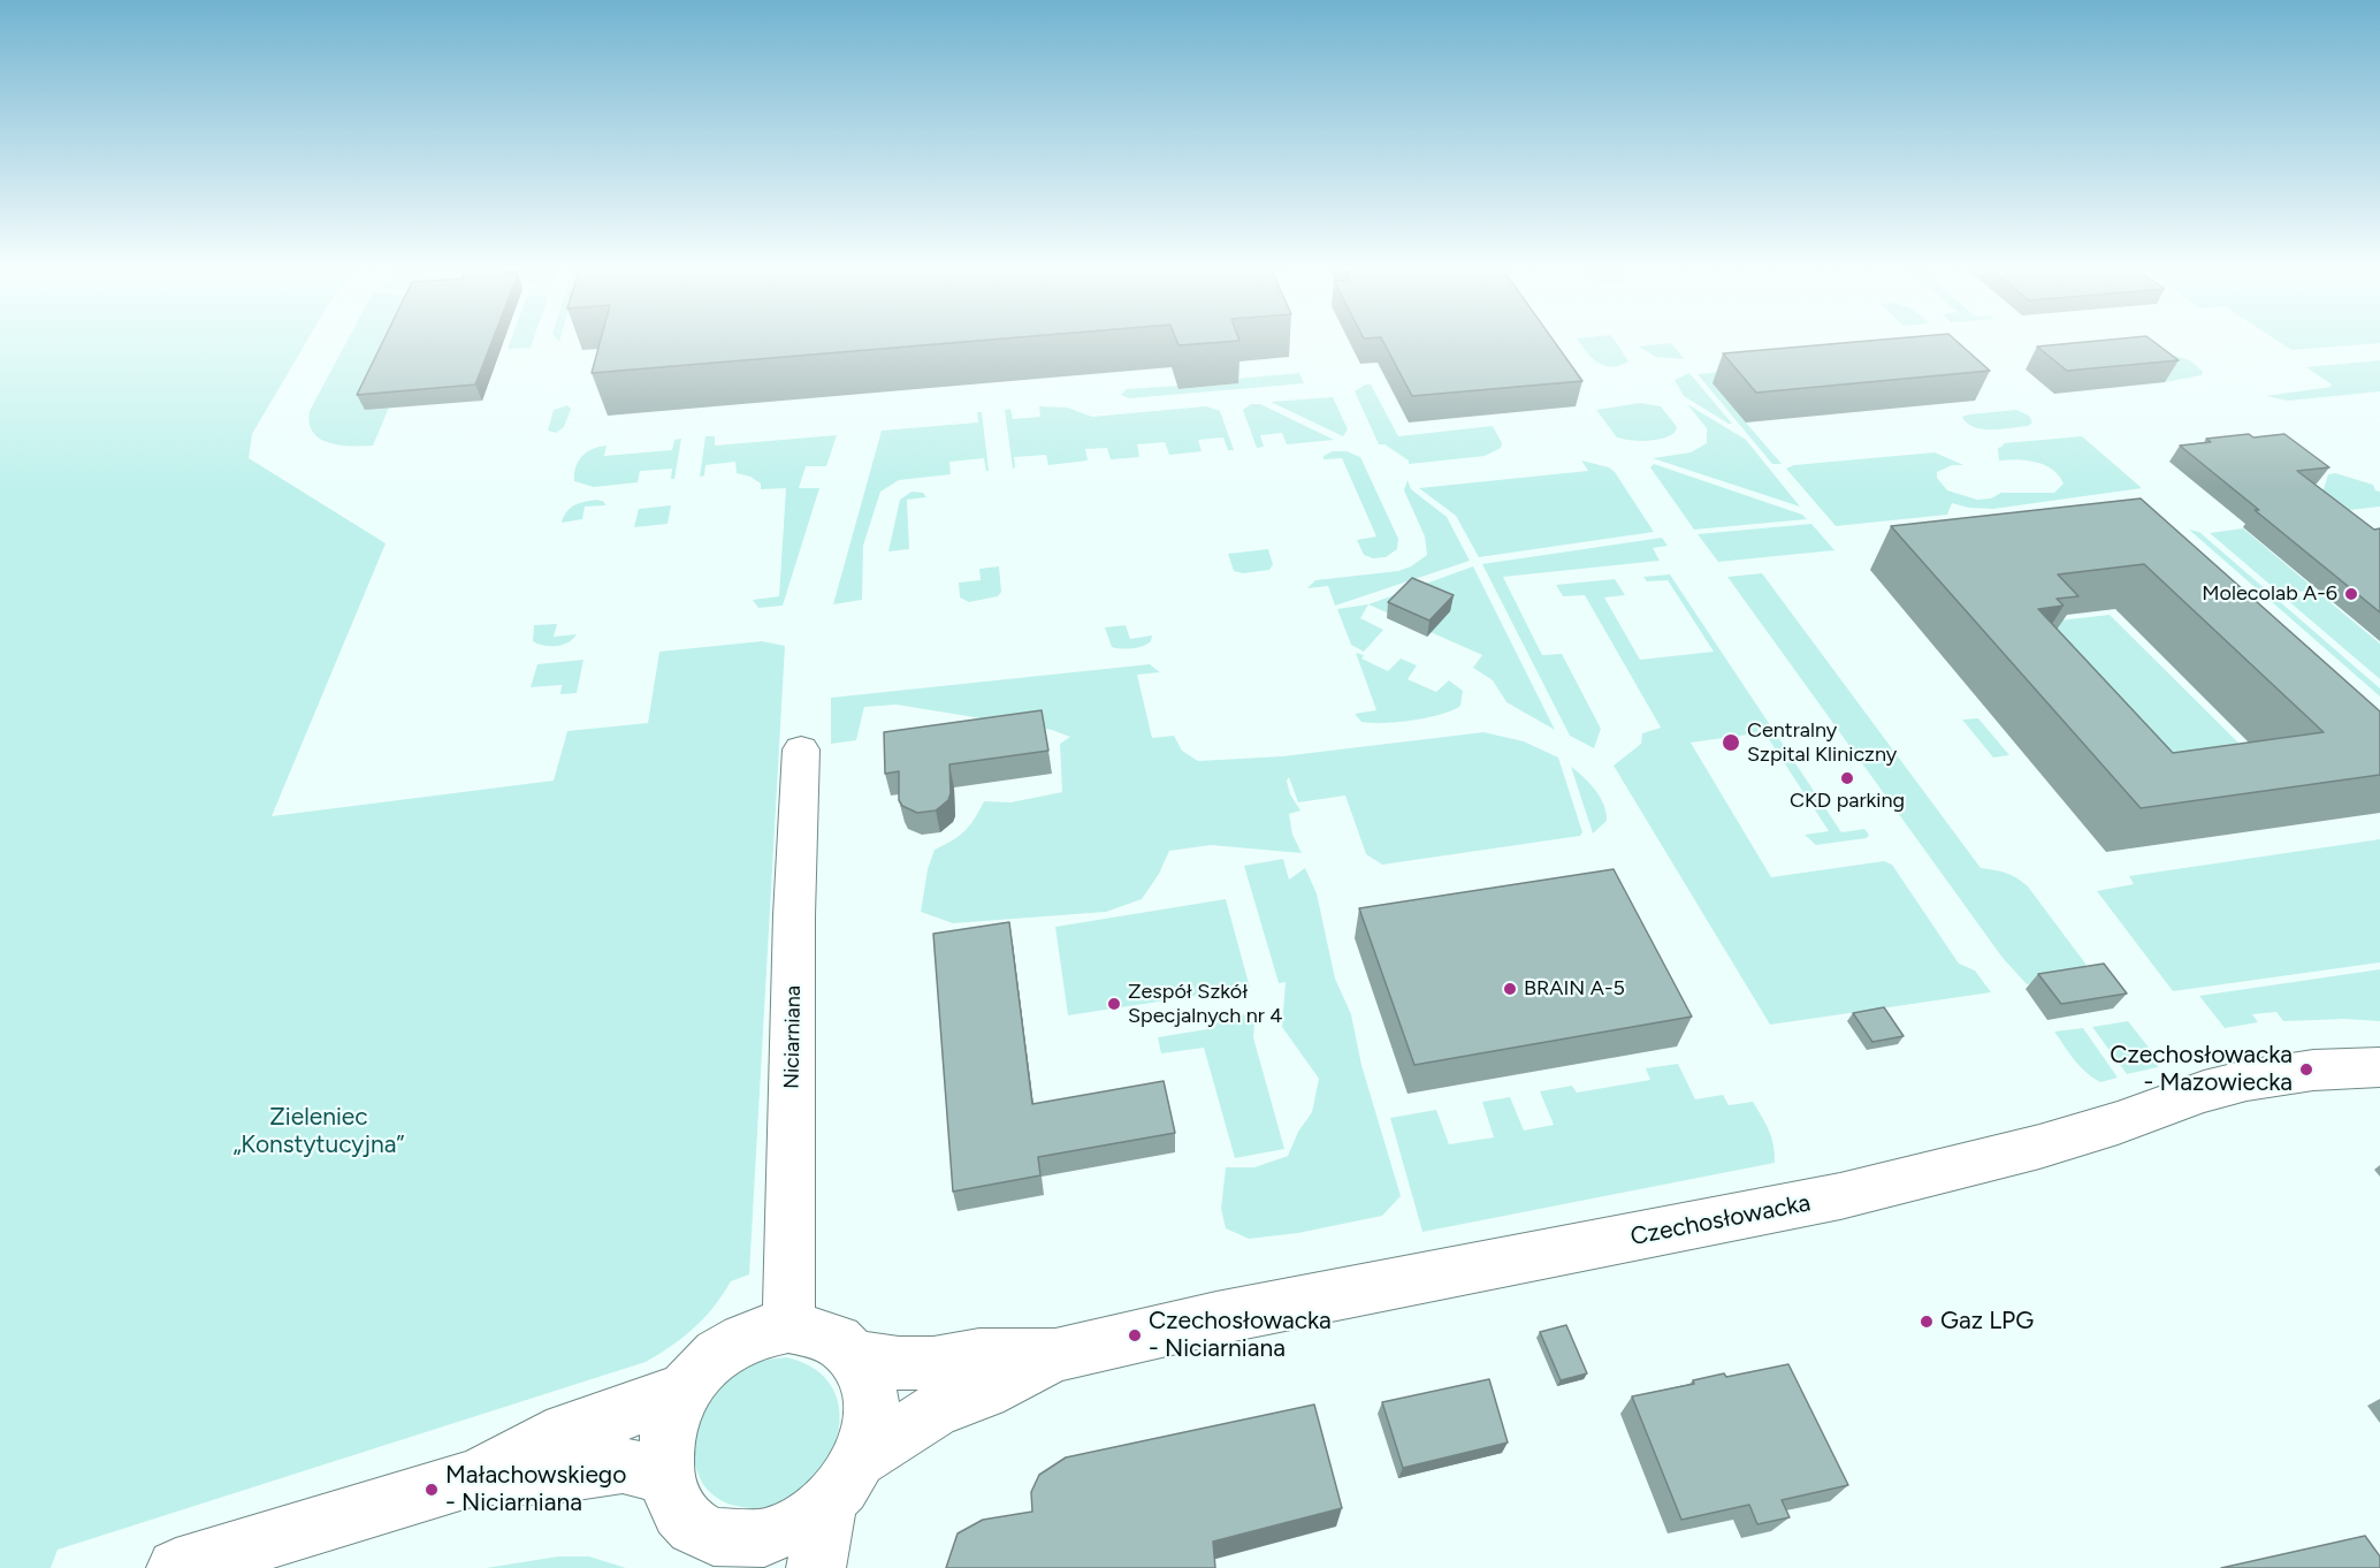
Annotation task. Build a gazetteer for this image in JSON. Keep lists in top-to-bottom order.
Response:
{
  "streets": {
    "street": ["Niciarniana", "Czechosłowacka"]
  },
  "crossings": [
    ["Niciarniana", "Czechosłowacka"]
  ],
  "parks": ["Zieleniec „Konstytucyjna”"],
  "places": [
    "Molecolab A-6",
    "Centralny Szpital Kliniczny",
    "CKD parking",
    "BRAIN A-5",
    "Zespół Szkół Specjalnych nr 4",
    "Czechosłowacka - Mazowiecka",
    "Gaz LPG",
    "Czechosłowacka - Niciarniana",
    "Małachowskiego - Niciarniana"
  ]
}
